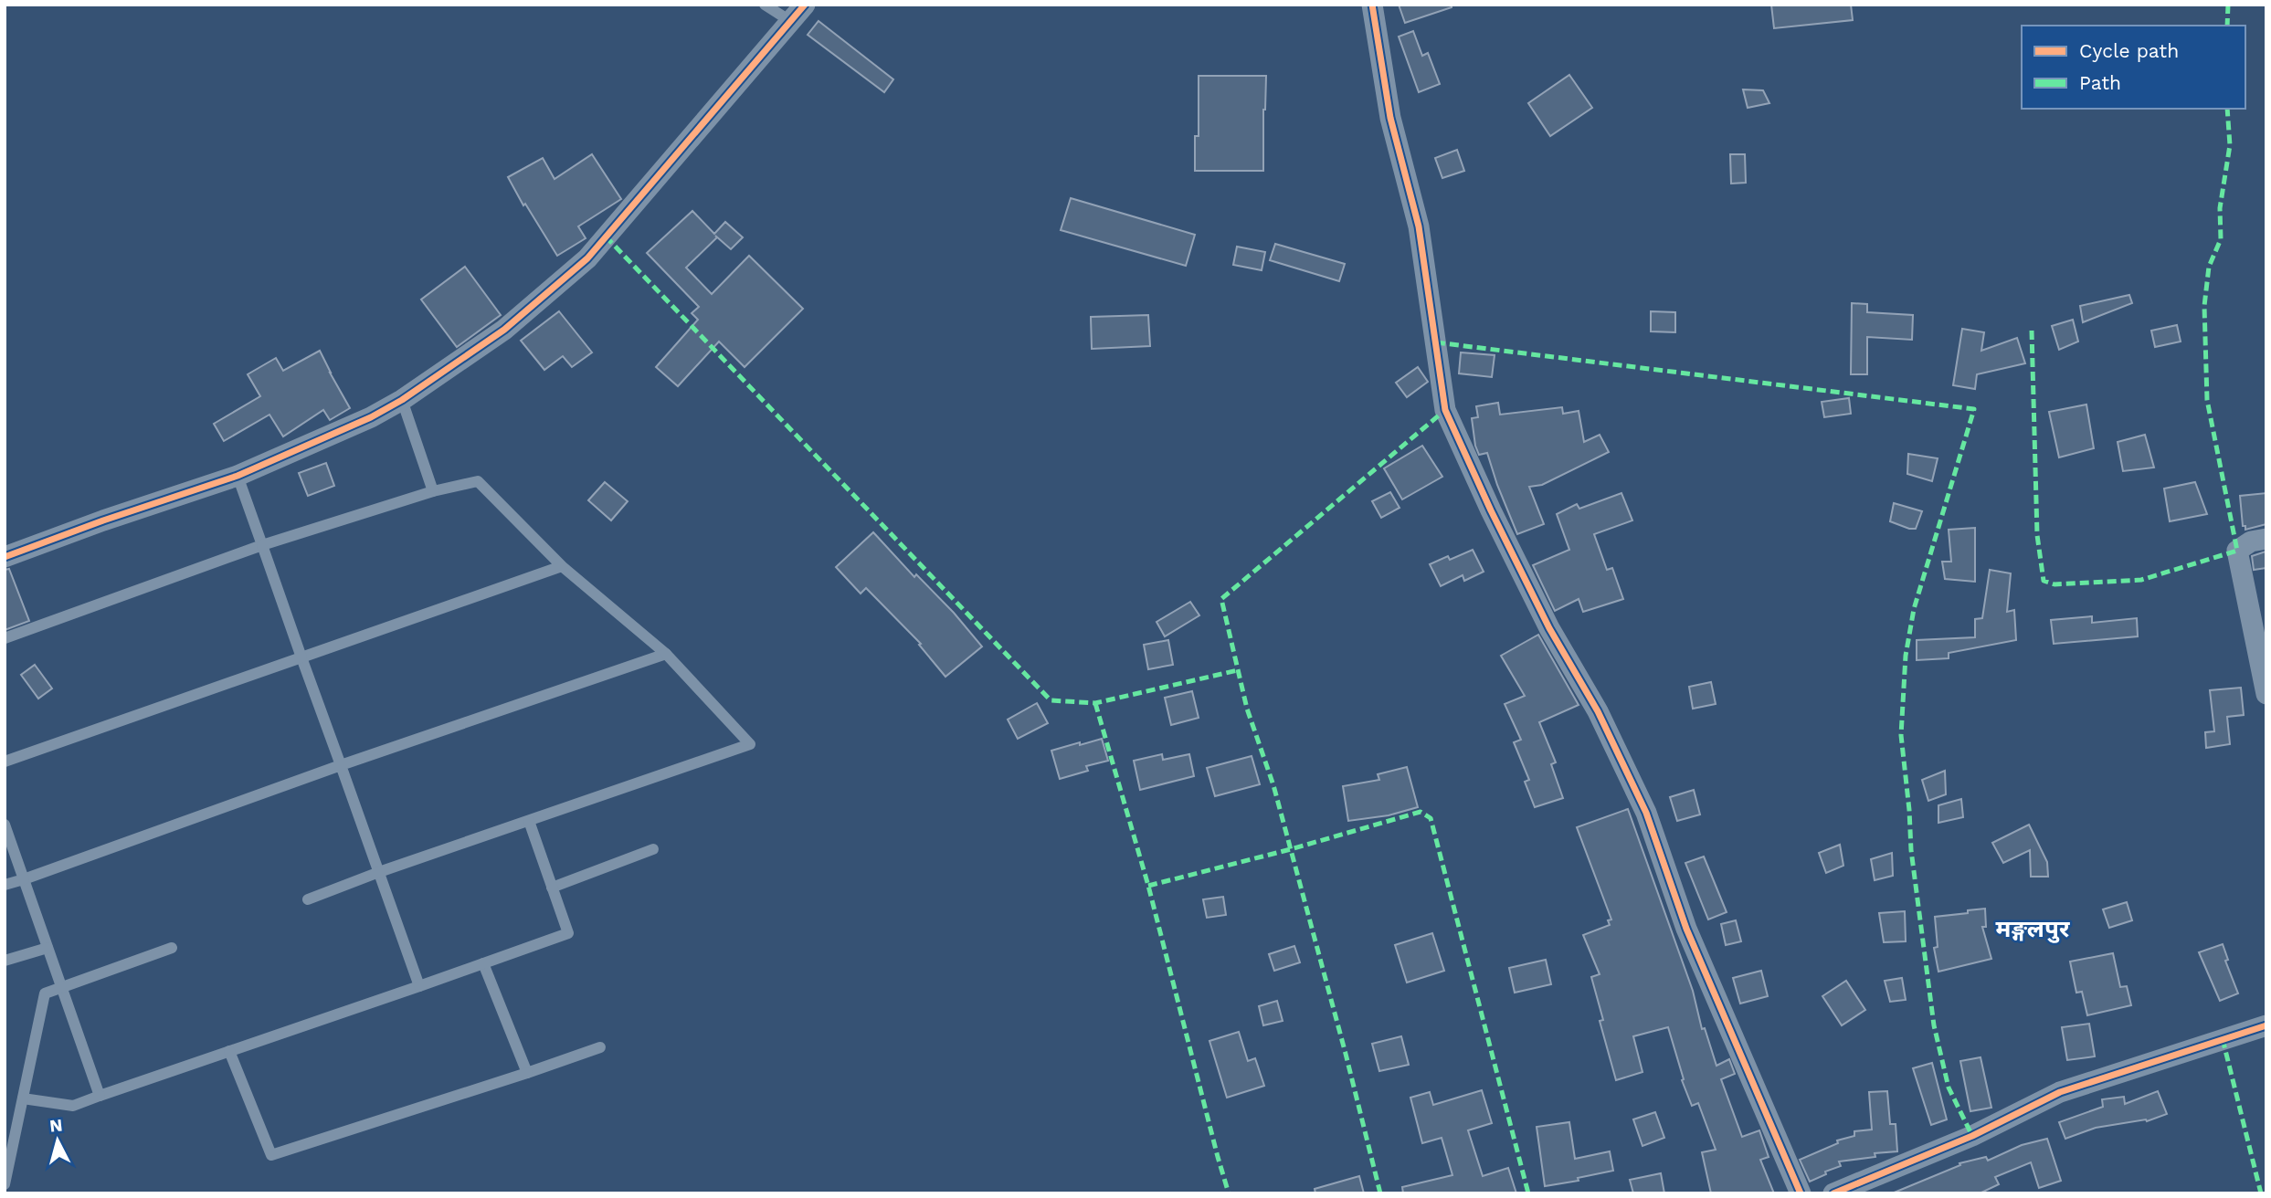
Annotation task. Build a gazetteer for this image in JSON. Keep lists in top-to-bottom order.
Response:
{
  "districts": ["मङ्गलपुर"],
  "legend": ["Cycle path", "Path"],
  "north": "top"
}
